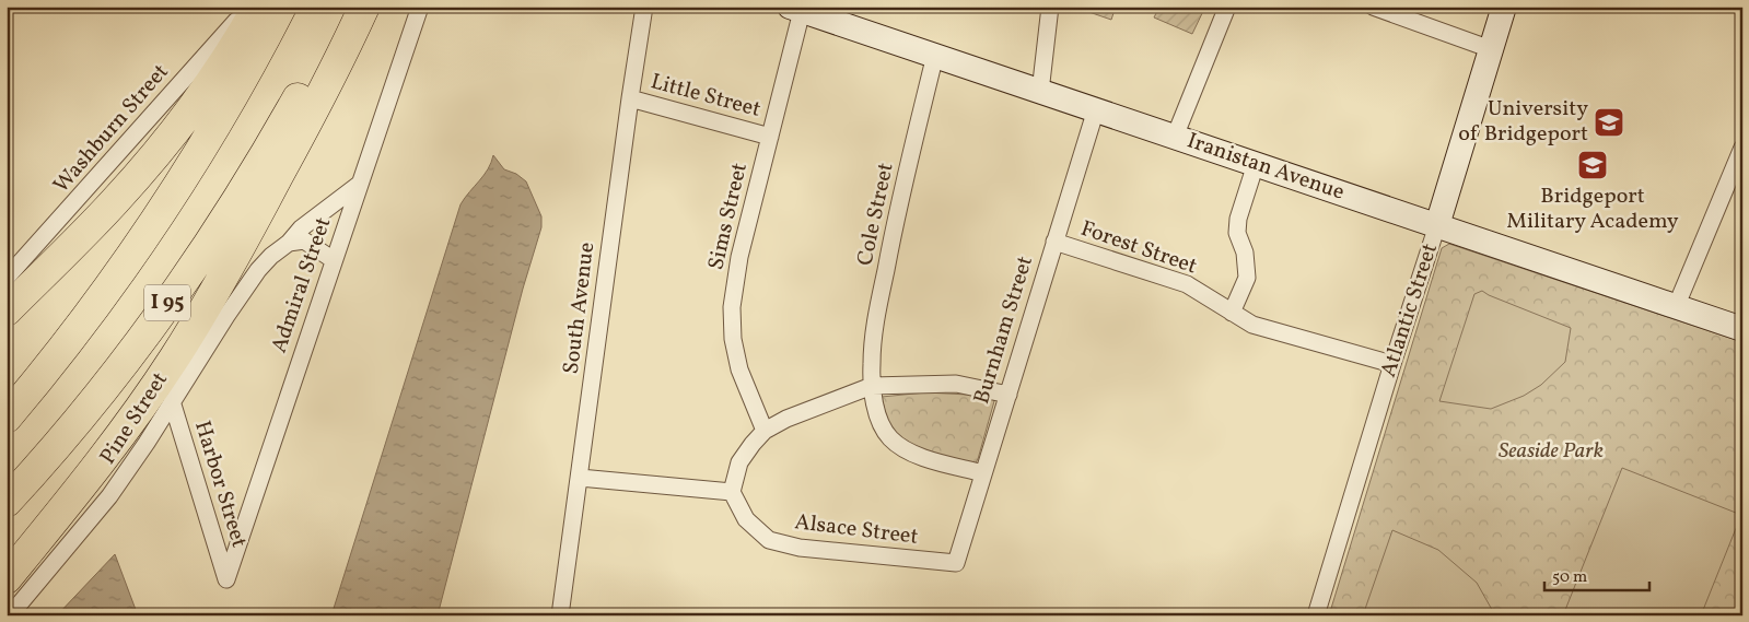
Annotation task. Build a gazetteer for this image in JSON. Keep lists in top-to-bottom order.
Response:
{
  "streets": {
    "highway": ["I 95"],
    "street": [
      "Little Street",
      "Washburn Street",
      "Iranistan Avenue",
      "Cole Street",
      "Sims Street",
      "Forest Street",
      "Admiral Street",
      "South Avenue",
      "Atlantic Street",
      "Burnham Street",
      "Pine Street",
      "Harbor Street",
      "Alsace Street"
    ]
  },
  "crossings": [
    ["Little Street", "Sims Street"],
    ["Little Street", "South Avenue"],
    ["Iranistan Avenue", "Cole Street"],
    ["Iranistan Avenue", "Sims Street"],
    ["Iranistan Avenue", "Atlantic Street"],
    ["Iranistan Avenue", "Burnham Street"],
    ["Cole Street", "Burnham Street"],
    ["Forest Street", "Atlantic Street"],
    ["Forest Street", "Burnham Street"],
    ["Admiral Street", "Pine Street"],
    ["Admiral Street", "Harbor Street"],
    ["Burnham Street", "Alsace Street"],
    ["Pine Street", "Harbor Street"]
  ],
  "parks": ["Seaside Park"],
  "places": {
    "school or university": ["University of Bridgeport", "Bridgeport Military Academy"]
  },
  "scale_bar": "50 m"
}
